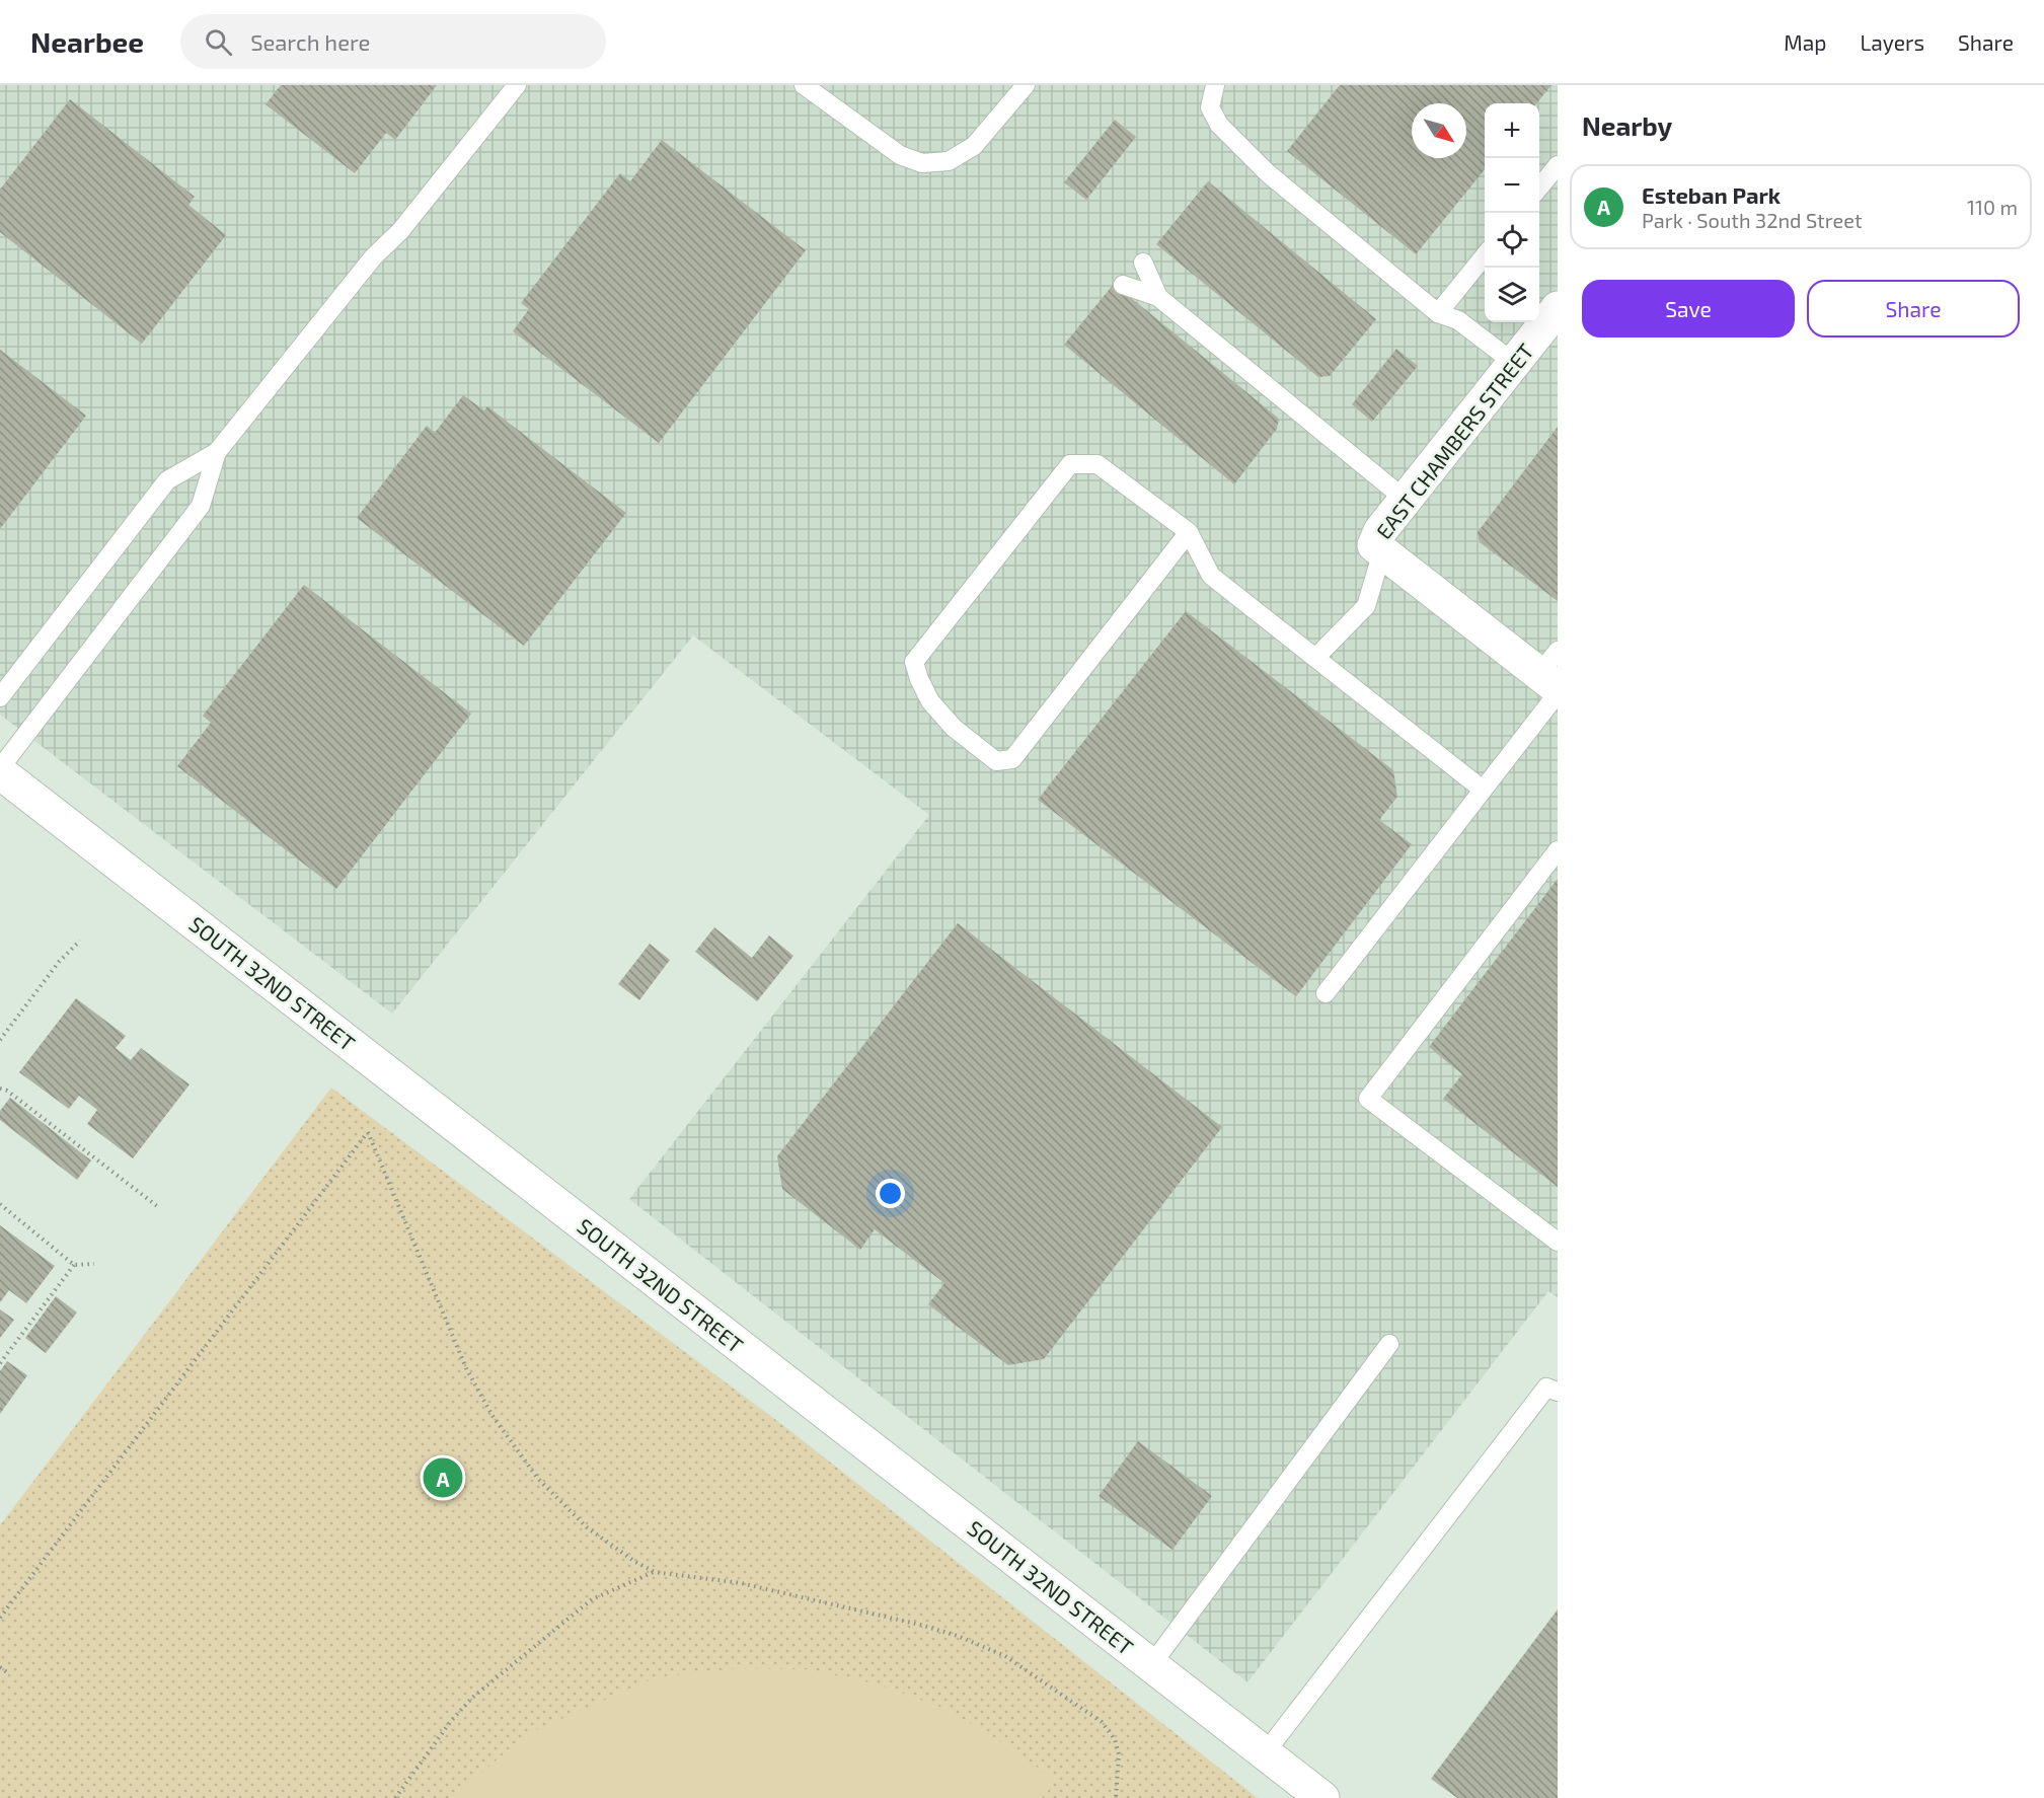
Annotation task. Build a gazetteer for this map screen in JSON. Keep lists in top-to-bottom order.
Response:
{
  "streets": {
    "main road": ["EAST CHAMBERS STREET", "SOUTH 32ND STREET"]
  },
  "north": "bottom right",
  "page": {
    "header": "Nearbee",
    "search": "Search here",
    "nav": ["Map", "Layers", "Share"],
    "heading": "Nearby",
    "map_buttons": ["+", "−"],
    "list": [
      {
        "mark": "A",
        "name": "Esteban Park",
        "note": "Park · South 32nd Street",
        "value": "110 m"
      }
    ],
    "buttons": ["Save", "Share"],
    "pins": "A"
  }
}
